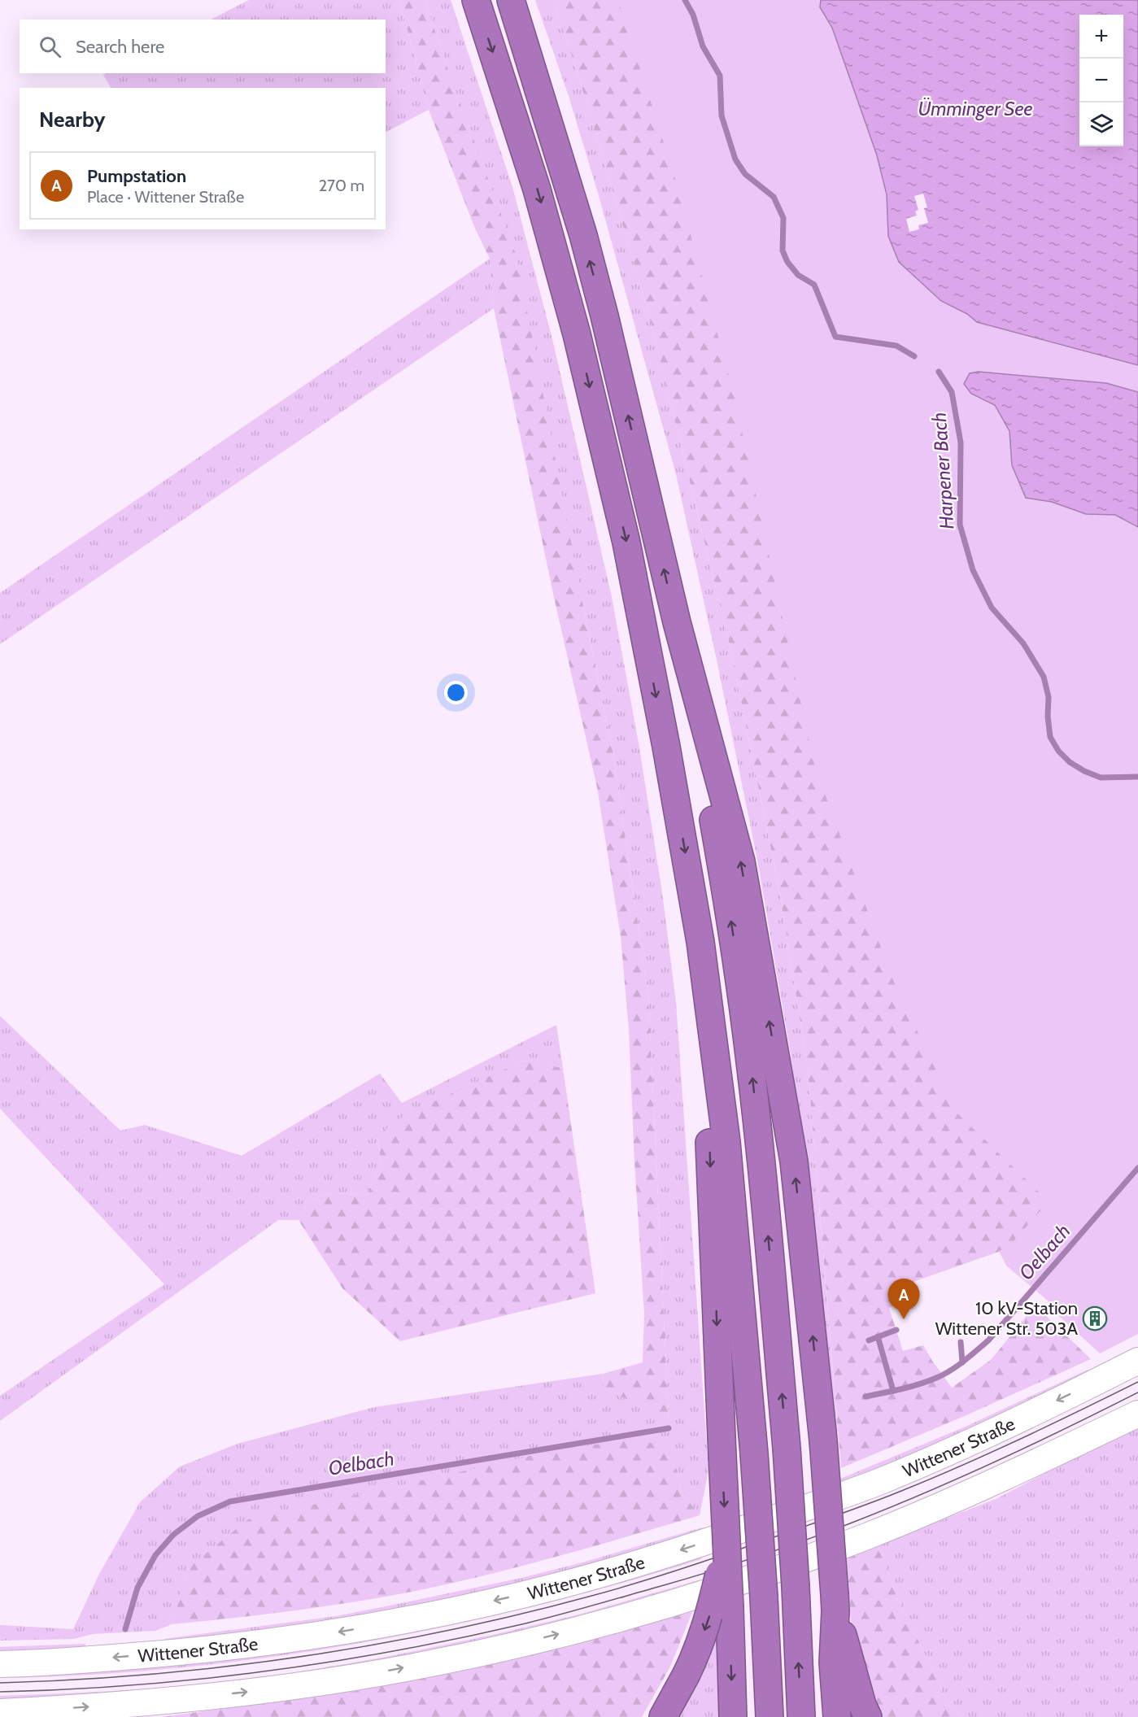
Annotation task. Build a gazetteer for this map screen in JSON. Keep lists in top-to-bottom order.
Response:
{
  "streets": {
    "main road": ["Wittener Straße"]
  },
  "water": ["Ümminger See", "Harpener Bach", "Oelbach"],
  "places": {
    "building": ["10 kV-Station Wittener Str. 503A"]
  },
  "page": {
    "map_buttons": ["+", "−"],
    "search": "Search here",
    "heading": "Nearby",
    "list": [
      {
        "mark": "A",
        "name": "Pumpstation",
        "note": "Place · Wittener Straße",
        "value": "270 m"
      }
    ],
    "pins": "A"
  }
}
